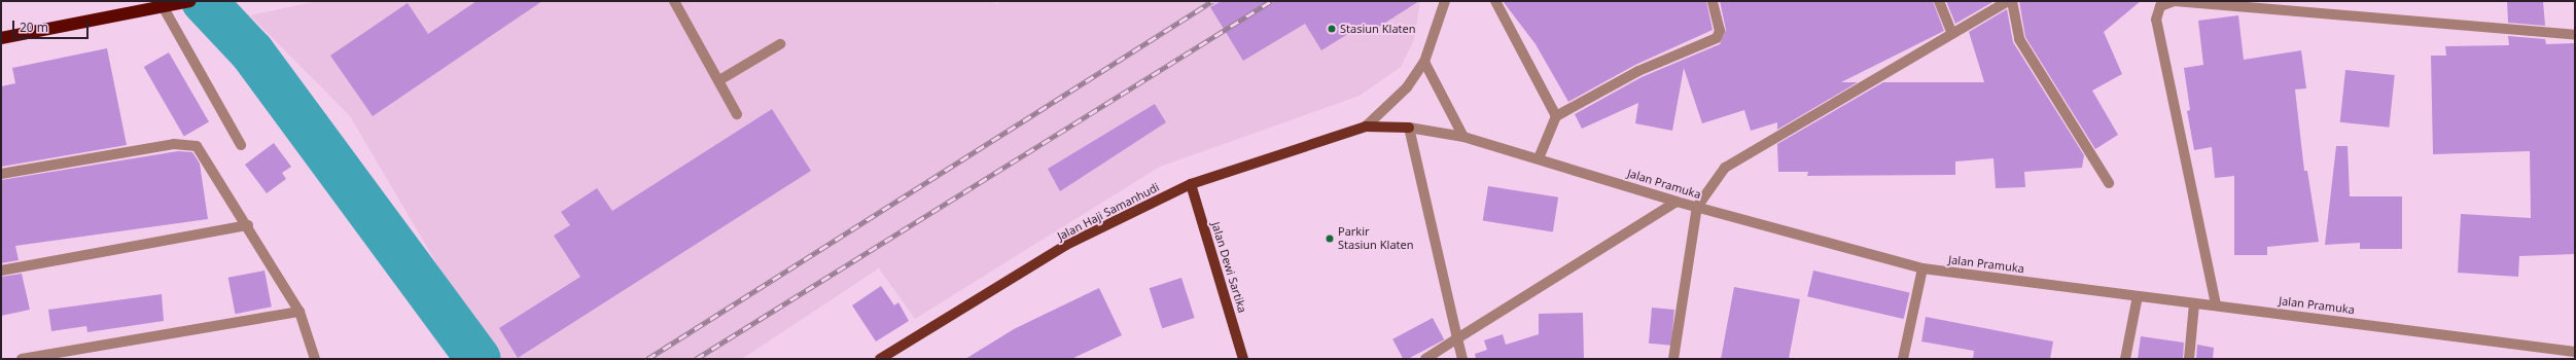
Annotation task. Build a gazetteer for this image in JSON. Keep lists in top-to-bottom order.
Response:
{
  "streets": {
    "main road": ["Jalan Haji Samanhudi", "Jalan Dewi Sartika"],
    "street": ["Jalan Pramuka"]
  },
  "crossings": [
    ["Jalan Pramuka", "Jalan Haji Samanhudi"],
    ["Jalan Haji Samanhudi", "Jalan Dewi Sartika"]
  ],
  "places": ["Stasiun Klaten", "Parkir Stasiun Klaten"],
  "scale_bar": "20 m"
}
